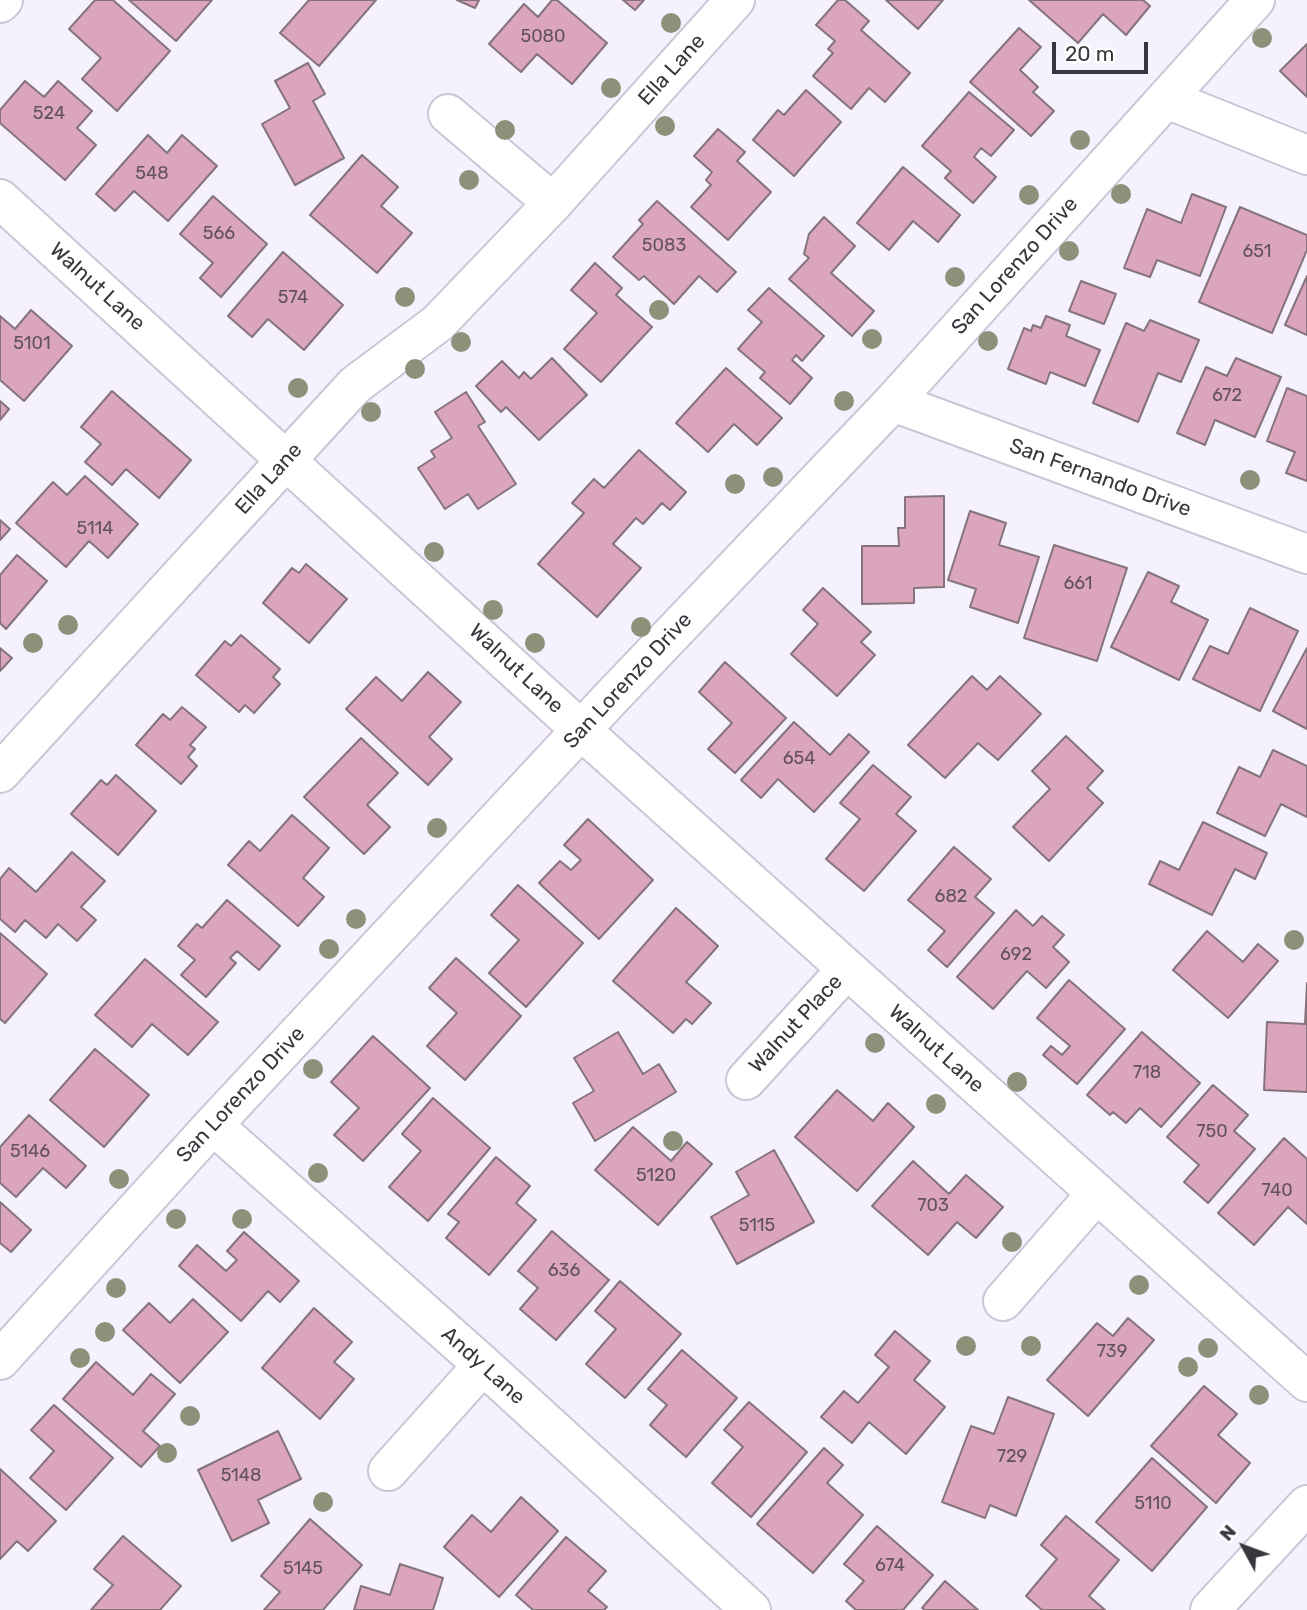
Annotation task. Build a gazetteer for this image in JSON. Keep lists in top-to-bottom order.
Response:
{
  "streets": {
    "street": [
      "Ella Lane",
      "San Lorenzo Drive",
      "Walnut Lane",
      "San Fernando Drive",
      "Walnut Place",
      "Andy Lane"
    ]
  },
  "crossings": [
    ["Ella Lane", "Walnut Lane"],
    ["San Lorenzo Drive", "Walnut Lane"],
    ["San Lorenzo Drive", "San Fernando Drive"],
    ["San Lorenzo Drive", "Andy Lane"],
    ["Walnut Lane", "Walnut Place"]
  ],
  "house_numbers": [
    "5080",
    "524",
    "548",
    "566",
    "5083",
    "651",
    "574",
    "5101",
    "672",
    "5114",
    "661",
    "654",
    "682",
    "692",
    "718",
    "750",
    "5146",
    "5120",
    "740",
    "703",
    "5115",
    "636",
    "739",
    "729",
    "5148",
    "5110",
    "674",
    "5145"
  ],
  "scale_bar": "20 m",
  "north": "top left"
}
